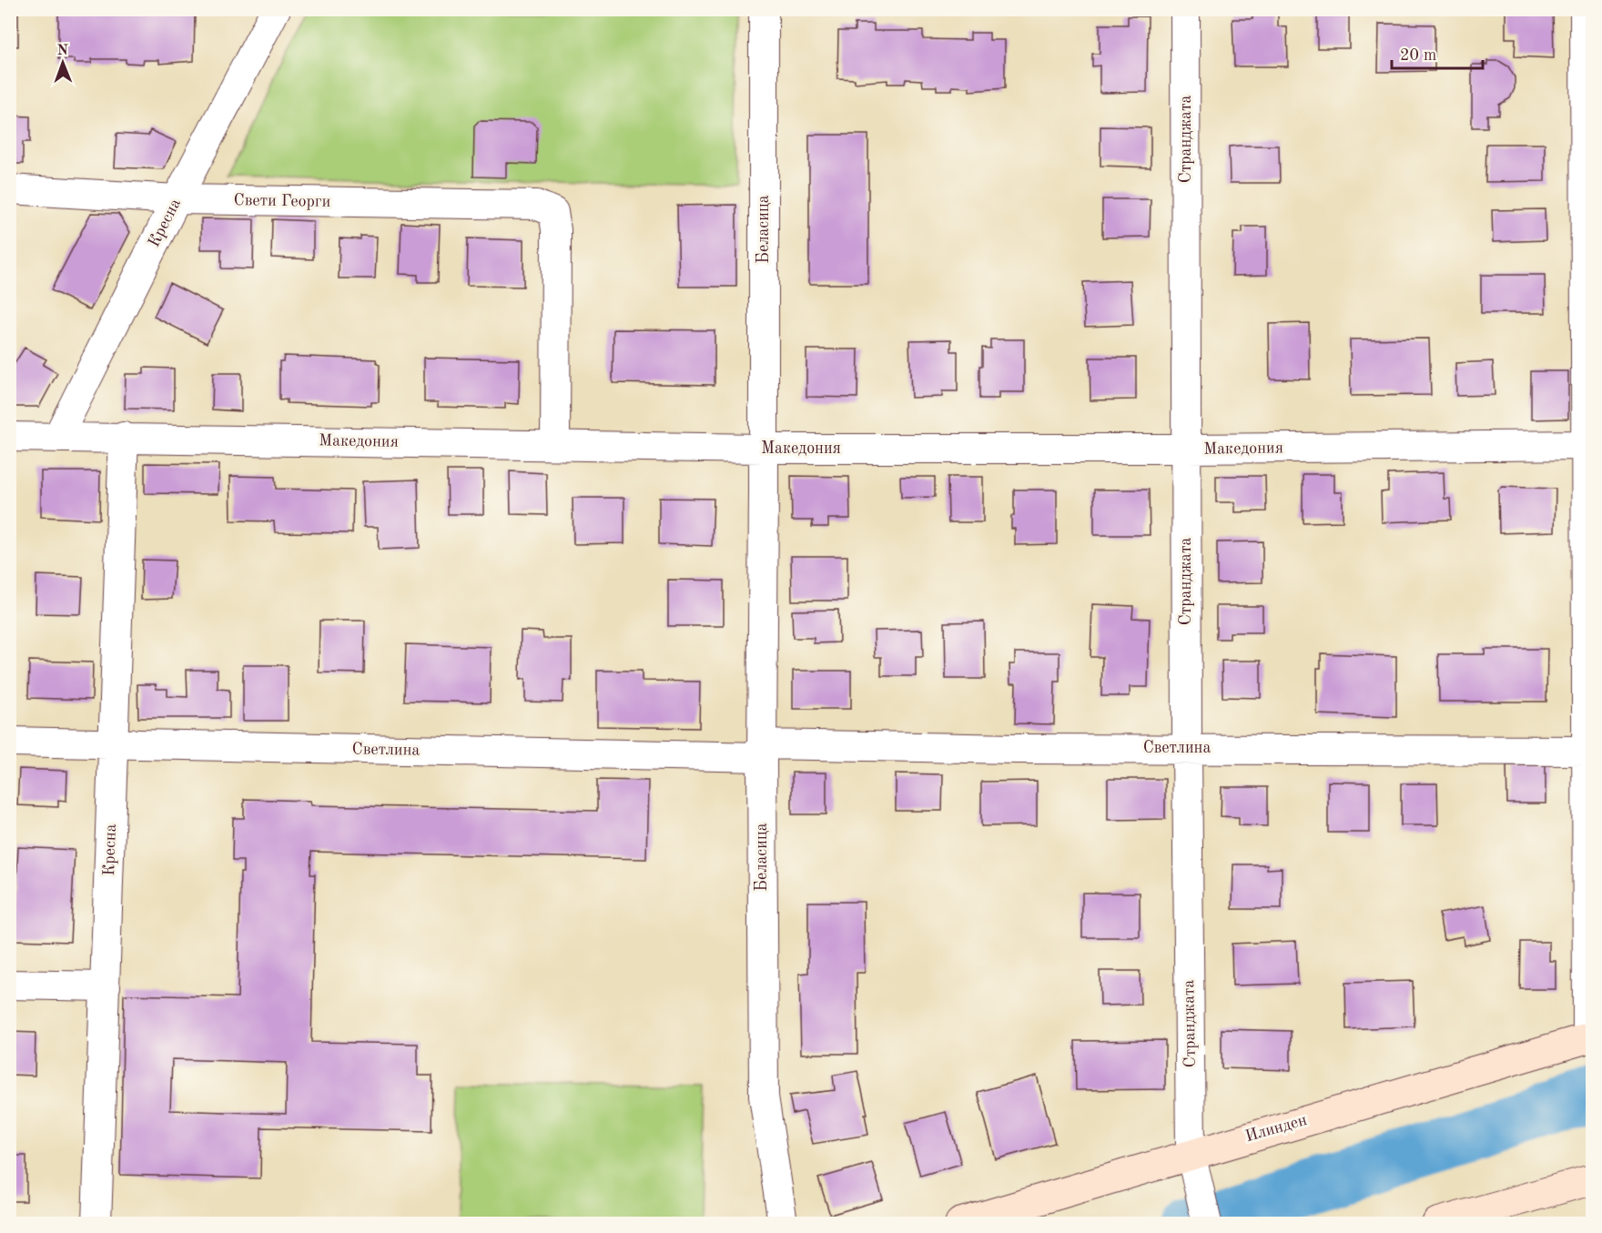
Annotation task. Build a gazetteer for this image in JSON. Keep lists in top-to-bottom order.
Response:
{
  "streets": {
    "main road": ["Илинден"],
    "street": [
      "Странджата",
      "Свети Георги",
      "Кресна",
      "Беласица",
      "Македония",
      "Светлина"
    ]
  },
  "crossings": [
    ["Странджата", "Македония"],
    ["Странджата", "Светлина"],
    ["Странджата", "Илинден"],
    ["Свети Георги", "Кресна"],
    ["Свети Георги", "Македония"],
    ["Кресна", "Македония"],
    ["Кресна", "Светлина"],
    ["Беласица", "Македония"],
    ["Беласица", "Светлина"]
  ],
  "scale_bar": "20 m",
  "north": "top"
}
